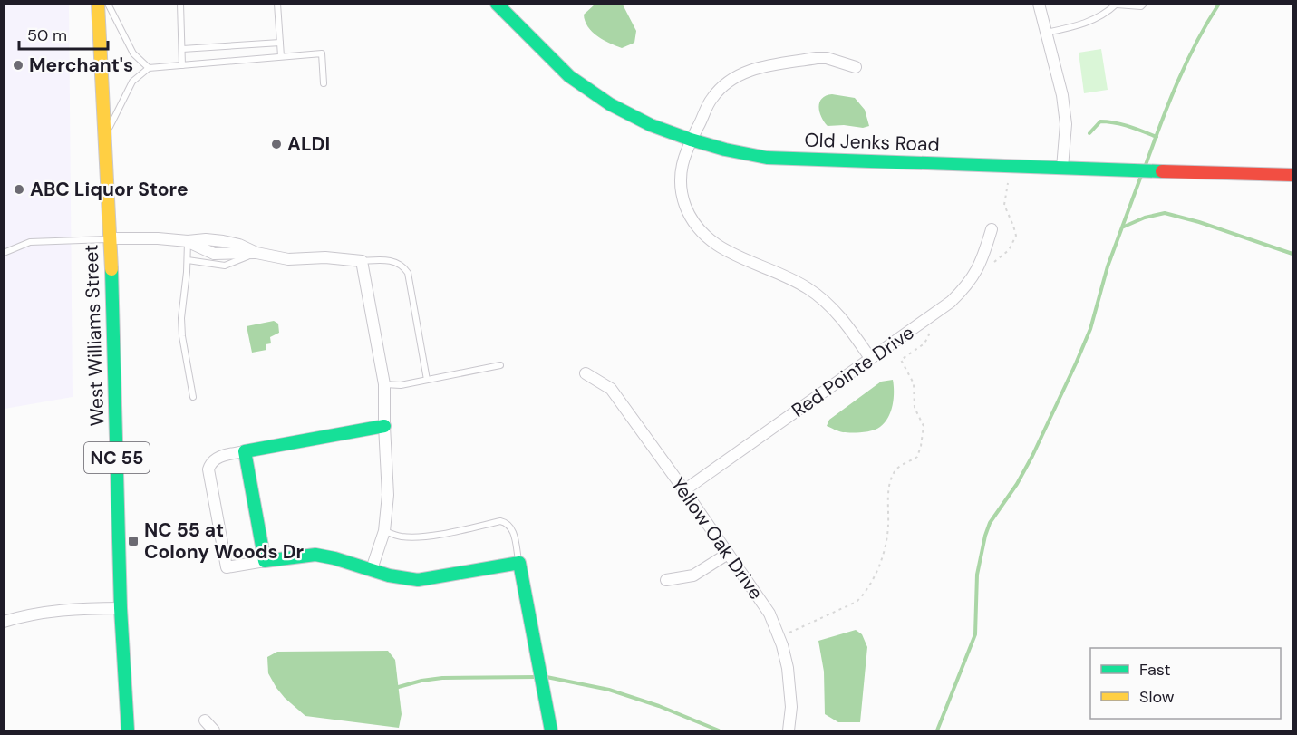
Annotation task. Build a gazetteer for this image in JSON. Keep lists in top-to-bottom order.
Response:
{
  "streets": {
    "street": [
      "Old Jenks Road",
      "West Williams Street",
      "Red Pointe Drive",
      "NC 55",
      "Yellow Oak Drive"
    ]
  },
  "crossings": [
    ["Red Pointe Drive", "Yellow Oak Drive"]
  ],
  "places": {
    "other": ["Merchant's", "ALDI", "ABC Liquor Store"],
    "transit": ["NC 55 at Colony Woods Dr"]
  },
  "legend": ["Fast", "Slow"],
  "scale_bar": "50 m"
}
